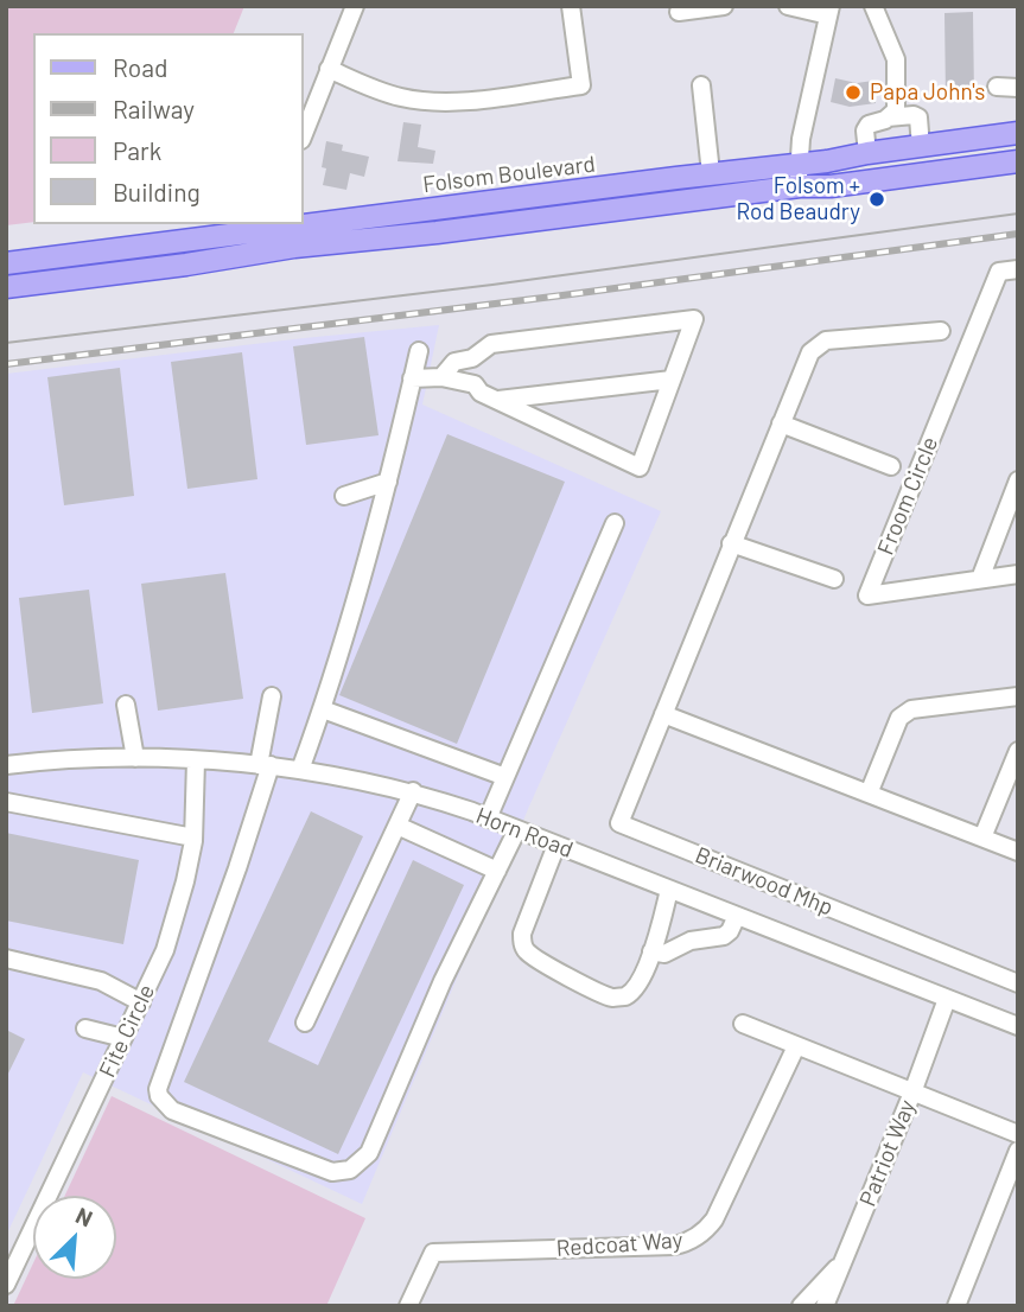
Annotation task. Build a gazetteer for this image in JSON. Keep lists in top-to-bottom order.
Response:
{
  "streets": {
    "main road": ["Folsom Boulevard"],
    "street": [
      "Froom Circle",
      "Horn Road",
      "Briarwood Mhp",
      "Fite Circle",
      "Patriot Way",
      "Redcoat Way"
    ]
  },
  "crossings": [
    ["Horn Road", "Fite Circle"],
    ["Horn Road", "Patriot Way"]
  ],
  "places": ["Papa John's", "Folsom + Rod Beaudry"],
  "legend": [
    "Road",
    "Railway",
    "Park",
    "Building"
  ],
  "north": "top right"
}
